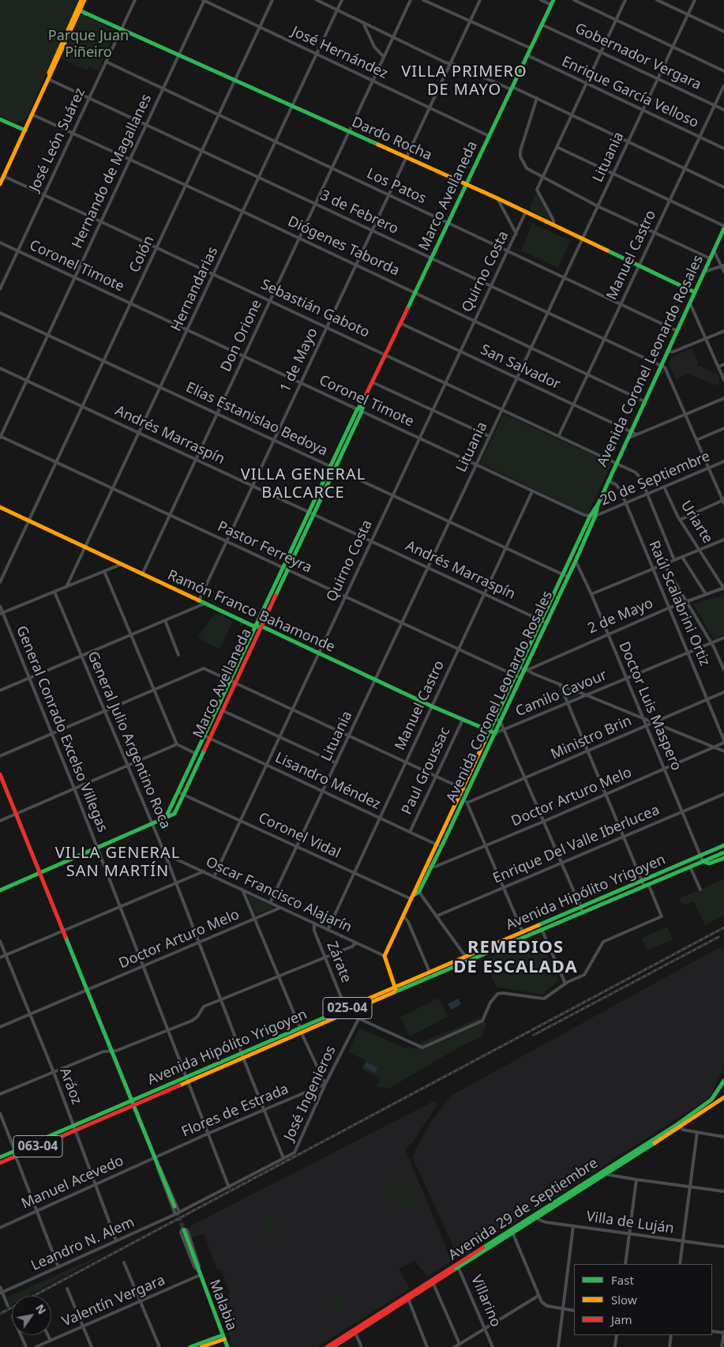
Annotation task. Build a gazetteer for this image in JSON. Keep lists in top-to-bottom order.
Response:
{
  "streets": {
    "street": [
      "José Hernández",
      "Gobernador Vergara",
      "Enrique García Velloso",
      "Dardo Rocha",
      "José León Suárez",
      "Lituania",
      "Hernando de Magallanes",
      "Los Patos",
      "Marco Avellaneda",
      "3 de Febrero",
      "Diógenes Taborda",
      "Colón",
      "Manuel Castro",
      "Coronel Timote",
      "Quirno Costa",
      "Hernandarias",
      "Sebastián Gaboto",
      "Don Orione",
      "1 de Mayo",
      "Avenida Coronel Leonardo Rosales",
      "San Salvador",
      "Elías Estanislao Bedoya",
      "Andrés Marraspín",
      "20 de Septiembre",
      "Uriarte",
      "Pastor Ferreyra",
      "Raúl Scalabrini Ortiz",
      "Ramón Franco Bahamonde",
      "2 de Mayo",
      "Camilo Cavour",
      "Doctor Luis Maspero",
      "General Conrado Excelso Villegas",
      "Ministro Brin",
      "General Julio Argentino Roca",
      "Paul Groussac",
      "Lisandro Méndez",
      "Doctor Arturo Melo",
      "Coronel Vidal",
      "Enrique Del Valle Iberlucea",
      "Avenida Hipólito Yrigoyen",
      "Oscar Francisco Alajarín",
      "Zárate",
      "025-04",
      "Aráoz",
      "José Ingenieros",
      "Flores de Estrada",
      "063-04",
      "Manuel Acevedo",
      "Avenida 29 de Septiembre",
      "Villa de Luján",
      "Leandro N. Alem",
      "Valentín Vergara",
      "Villarino",
      "Malabia"
    ]
  },
  "crossings": [
    ["José Hernández", "Hernando de Magallanes"],
    ["José Hernández", "Marco Avellaneda"],
    ["José Hernández", "Colón"],
    ["José Hernández", "Hernandarias"],
    ["José Hernández", "Don Orione"],
    ["José Hernández", "1 de Mayo"],
    ["Gobernador Vergara", "Lituania"],
    ["Gobernador Vergara", "Marco Avellaneda"],
    ["Gobernador Vergara", "Manuel Castro"],
    ["Enrique García Velloso", "Lituania"],
    ["Enrique García Velloso", "Marco Avellaneda"],
    ["Enrique García Velloso", "Manuel Castro"],
    ["Dardo Rocha", "José León Suárez"],
    ["Dardo Rocha", "Lituania"],
    ["Dardo Rocha", "Hernando de Magallanes"],
    ["Dardo Rocha", "Marco Avellaneda"],
    ["Dardo Rocha", "Colón"],
    ["Dardo Rocha", "Manuel Castro"],
    ["Dardo Rocha", "Quirno Costa"],
    ["Dardo Rocha", "Hernandarias"],
    ["Dardo Rocha", "Don Orione"],
    ["Dardo Rocha", "1 de Mayo"],
    ["Dardo Rocha", "Avenida Coronel Leonardo Rosales"],
    ["José León Suárez", "Los Patos"],
    ["José León Suárez", "3 de Febrero"],
    ["José León Suárez", "Diógenes Taborda"],
    ["José León Suárez", "Coronel Timote"],
    ["José León Suárez", "Sebastián Gaboto"],
    ["Lituania", "Los Patos"],
    ["Lituania", "3 de Febrero"],
    ["Lituania", "Diógenes Taborda"],
    ["Lituania", "Coronel Timote"],
    ["Lituania", "Sebastián Gaboto"],
    ["Lituania", "San Salvador"],
    ["Lituania", "Elías Estanislao Bedoya"],
    ["Lituania", "Andrés Marraspín"],
    ["Lituania", "Pastor Ferreyra"],
    ["Lituania", "Ramón Franco Bahamonde"],
    ["Lituania", "Lisandro Méndez"],
    ["Lituania", "Coronel Vidal"],
    ["Lituania", "Oscar Francisco Alajarín"],
    ["Hernando de Magallanes", "Los Patos"],
    ["Hernando de Magallanes", "3 de Febrero"],
    ["Hernando de Magallanes", "Diógenes Taborda"],
    ["Hernando de Magallanes", "Coronel Timote"],
    ["Hernando de Magallanes", "Sebastián Gaboto"],
    ["Hernando de Magallanes", "Elías Estanislao Bedoya"],
    ["Hernando de Magallanes", "Andrés Marraspín"],
    ["Hernando de Magallanes", "Pastor Ferreyra"],
    ["Los Patos", "Marco Avellaneda"],
    ["Los Patos", "Colón"],
    ["Los Patos", "Manuel Castro"],
    ["Los Patos", "Quirno Costa"],
    ["Los Patos", "Hernandarias"],
    ["Los Patos", "Don Orione"],
    ["Los Patos", "1 de Mayo"],
    ["Los Patos", "Avenida Coronel Leonardo Rosales"],
    ["Marco Avellaneda", "3 de Febrero"],
    ["Marco Avellaneda", "Diógenes Taborda"],
    ["Marco Avellaneda", "Coronel Timote"],
    ["Marco Avellaneda", "Sebastián Gaboto"],
    ["Marco Avellaneda", "San Salvador"],
    ["Marco Avellaneda", "Elías Estanislao Bedoya"],
    ["Marco Avellaneda", "Andrés Marraspín"],
    ["Marco Avellaneda", "Pastor Ferreyra"],
    ["Marco Avellaneda", "Ramón Franco Bahamonde"],
    ["Marco Avellaneda", "General Conrado Excelso Villegas"],
    ["Marco Avellaneda", "General Julio Argentino Roca"],
    ["Marco Avellaneda", "Lisandro Méndez"],
    ["Marco Avellaneda", "Coronel Vidal"],
    ["3 de Febrero", "Colón"],
    ["3 de Febrero", "Manuel Castro"],
    ["3 de Febrero", "Quirno Costa"],
    ["3 de Febrero", "Hernandarias"],
    ["3 de Febrero", "Don Orione"],
    ["3 de Febrero", "1 de Mayo"],
    ["3 de Febrero", "Avenida Coronel Leonardo Rosales"],
    ["Diógenes Taborda", "Colón"],
    ["Diógenes Taborda", "Manuel Castro"],
    ["Diógenes Taborda", "Quirno Costa"],
    ["Diógenes Taborda", "Hernandarias"],
    ["Diógenes Taborda", "Don Orione"],
    ["Diógenes Taborda", "1 de Mayo"],
    ["Diógenes Taborda", "Avenida Coronel Leonardo Rosales"],
    ["Colón", "Coronel Timote"],
    ["Colón", "Sebastián Gaboto"],
    ["Colón", "Elías Estanislao Bedoya"],
    ["Colón", "Andrés Marraspín"],
    ["Colón", "Pastor Ferreyra"],
    ["Colón", "Ramón Franco Bahamonde"],
    ["Manuel Castro", "Coronel Timote"],
    ["Manuel Castro", "Sebastián Gaboto"],
    ["Manuel Castro", "San Salvador"],
    ["Manuel Castro", "Elías Estanislao Bedoya"],
    ["Manuel Castro", "Andrés Marraspín"],
    ["Manuel Castro", "Pastor Ferreyra"],
    ["Manuel Castro", "Ramón Franco Bahamonde"],
    ["Manuel Castro", "Lisandro Méndez"],
    ["Manuel Castro", "Coronel Vidal"],
    ["Manuel Castro", "Oscar Francisco Alajarín"],
    ["Coronel Timote", "Quirno Costa"],
    ["Coronel Timote", "Hernandarias"],
    ["Coronel Timote", "Don Orione"],
    ["Coronel Timote", "1 de Mayo"],
    ["Coronel Timote", "Avenida Coronel Leonardo Rosales"],
    ["Quirno Costa", "Sebastián Gaboto"],
    ["Quirno Costa", "San Salvador"],
    ["Quirno Costa", "Elías Estanislao Bedoya"],
    ["Quirno Costa", "Andrés Marraspín"],
    ["Quirno Costa", "Pastor Ferreyra"],
    ["Quirno Costa", "Ramón Franco Bahamonde"],
    ["Quirno Costa", "Lisandro Méndez"],
    ["Quirno Costa", "Coronel Vidal"],
    ["Quirno Costa", "Oscar Francisco Alajarín"],
    ["Hernandarias", "Sebastián Gaboto"],
    ["Hernandarias", "Elías Estanislao Bedoya"],
    ["Hernandarias", "Andrés Marraspín"],
    ["Hernandarias", "Pastor Ferreyra"],
    ["Hernandarias", "Ramón Franco Bahamonde"],
    ["Sebastián Gaboto", "Don Orione"],
    ["Sebastián Gaboto", "1 de Mayo"],
    ["Sebastián Gaboto", "Avenida Coronel Leonardo Rosales"],
    ["Sebastián Gaboto", "20 de Septiembre"],
    ["Don Orione", "Elías Estanislao Bedoya"],
    ["Don Orione", "Andrés Marraspín"],
    ["Don Orione", "Pastor Ferreyra"],
    ["Don Orione", "Ramón Franco Bahamonde"],
    ["1 de Mayo", "Elías Estanislao Bedoya"],
    ["1 de Mayo", "Andrés Marraspín"],
    ["1 de Mayo", "Pastor Ferreyra"],
    ["1 de Mayo", "Ramón Franco Bahamonde"],
    ["Avenida Coronel Leonardo Rosales", "San Salvador"],
    ["Avenida Coronel Leonardo Rosales", "Elías Estanislao Bedoya"],
    ["Avenida Coronel Leonardo Rosales", "Andrés Marraspín"],
    ["Avenida Coronel Leonardo Rosales", "20 de Septiembre"],
    ["Avenida Coronel Leonardo Rosales", "Pastor Ferreyra"],
    ["Avenida Coronel Leonardo Rosales", "Raúl Scalabrini Ortiz"],
    ["Avenida Coronel Leonardo Rosales", "Ramón Franco Bahamonde"],
    ["Avenida Coronel Leonardo Rosales", "2 de Mayo"],
    ["Avenida Coronel Leonardo Rosales", "Camilo Cavour"],
    ["Avenida Coronel Leonardo Rosales", "Doctor Luis Maspero"],
    ["Avenida Coronel Leonardo Rosales", "Lisandro Méndez"],
    ["Avenida Coronel Leonardo Rosales", "Doctor Arturo Melo"],
    ["Avenida Coronel Leonardo Rosales", "Coronel Vidal"],
    ["Avenida Coronel Leonardo Rosales", "Oscar Francisco Alajarín"],
    ["20 de Septiembre", "Uriarte"],
    ["20 de Septiembre", "Raúl Scalabrini Ortiz"],
    ["Uriarte", "2 de Mayo"],
    ["Raúl Scalabrini Ortiz", "2 de Mayo"],
    ["Raúl Scalabrini Ortiz", "Camilo Cavour"],
    ["Raúl Scalabrini Ortiz", "Ministro Brin"],
    ["Raúl Scalabrini Ortiz", "Doctor Arturo Melo"],
    ["Ramón Franco Bahamonde", "Camilo Cavour"],
    ["Ramón Franco Bahamonde", "Paul Groussac"],
    ["2 de Mayo", "Doctor Luis Maspero"],
    ["Camilo Cavour", "Doctor Luis Maspero"],
    ["Doctor Luis Maspero", "Ministro Brin"],
    ["Doctor Luis Maspero", "Doctor Arturo Melo"],
    ["Doctor Luis Maspero", "Enrique Del Valle Iberlucea"],
    ["Doctor Luis Maspero", "Avenida Hipólito Yrigoyen"],
    ["General Conrado Excelso Villegas", "Doctor Arturo Melo"],
    ["General Conrado Excelso Villegas", "Avenida Hipólito Yrigoyen"],
    ["General Conrado Excelso Villegas", "José Ingenieros"],
    ["General Conrado Excelso Villegas", "Flores de Estrada"],
    ["General Julio Argentino Roca", "Doctor Arturo Melo"],
    ["General Julio Argentino Roca", "Avenida Hipólito Yrigoyen"],
    ["General Julio Argentino Roca", "Oscar Francisco Alajarín"],
    ["General Julio Argentino Roca", "José Ingenieros"],
    ["General Julio Argentino Roca", "Flores de Estrada"],
    ["Paul Groussac", "Lisandro Méndez"],
    ["Doctor Arturo Melo", "Oscar Francisco Alajarín"],
    ["Doctor Arturo Melo", "Aráoz"],
    ["Avenida Hipólito Yrigoyen", "Zárate"],
    ["Avenida Hipólito Yrigoyen", "Aráoz"],
    ["Avenida Hipólito Yrigoyen", "José Ingenieros"],
    ["Oscar Francisco Alajarín", "Zárate"],
    ["Aráoz", "Manuel Acevedo"],
    ["Aráoz", "Leandro N. Alem"],
    ["José Ingenieros", "Flores de Estrada"],
    ["José Ingenieros", "Leandro N. Alem"],
    ["Flores de Estrada", "Manuel Acevedo"],
    ["Avenida 29 de Septiembre", "Villa de Luján"],
    ["Avenida 29 de Septiembre", "Villarino"],
    ["Valentín Vergara", "Malabia"]
  ],
  "districts": [
    "VILLA PRIMERO DE MAYO",
    "VILLA GENERAL BALCARCE",
    "VILLA GENERAL SAN MARTÍN",
    "REMEDIOS DE ESCALADA"
  ],
  "parks": ["Parque Juan Piñeiro"],
  "legend": ["Fast", "Slow", "Jam"],
  "north": "top right"
}
